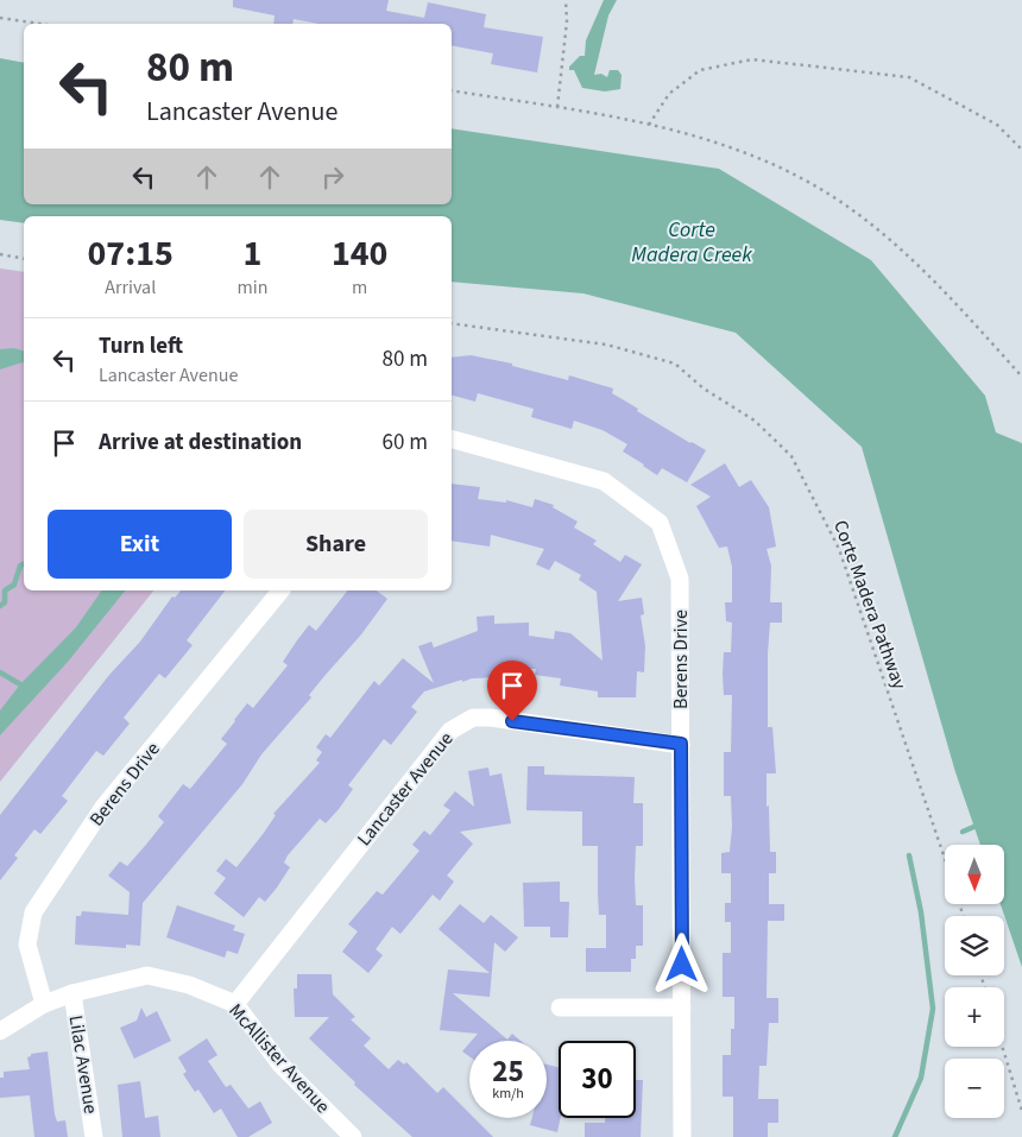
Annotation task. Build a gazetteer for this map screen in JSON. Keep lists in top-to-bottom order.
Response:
{
  "streets": {
    "street": [
      "Berens Drive",
      "Lancaster Avenue",
      "McAllister Avenue",
      "Lilac Avenue"
    ],
    "path": ["Corte Madera Pathway"]
  },
  "crossings": [
    ["Berens Drive", "Lancaster Avenue"],
    ["Berens Drive", "McAllister Avenue"],
    ["Lancaster Avenue", "McAllister Avenue"],
    ["McAllister Avenue", "Lilac Avenue"]
  ],
  "water": ["Corte Madera Creek"],
  "north": "bottom",
  "page": {
    "turn": ["80 m", "Lancaster Avenue"],
    "eta": [
      "07:15",
      "Arrival",
      "1",
      "min",
      "140",
      "m"
    ],
    "list": [
      {
        "name": "Turn left",
        "note": "Lancaster Avenue",
        "value": "80 m"
      },
      {
        "name": "Arrive at destination",
        "value": "60 m"
      }
    ],
    "buttons": ["Exit", "Share"],
    "map_buttons": ["+", "−"],
    "speed": "25 km/h",
    "limit": "30"
  }
}
